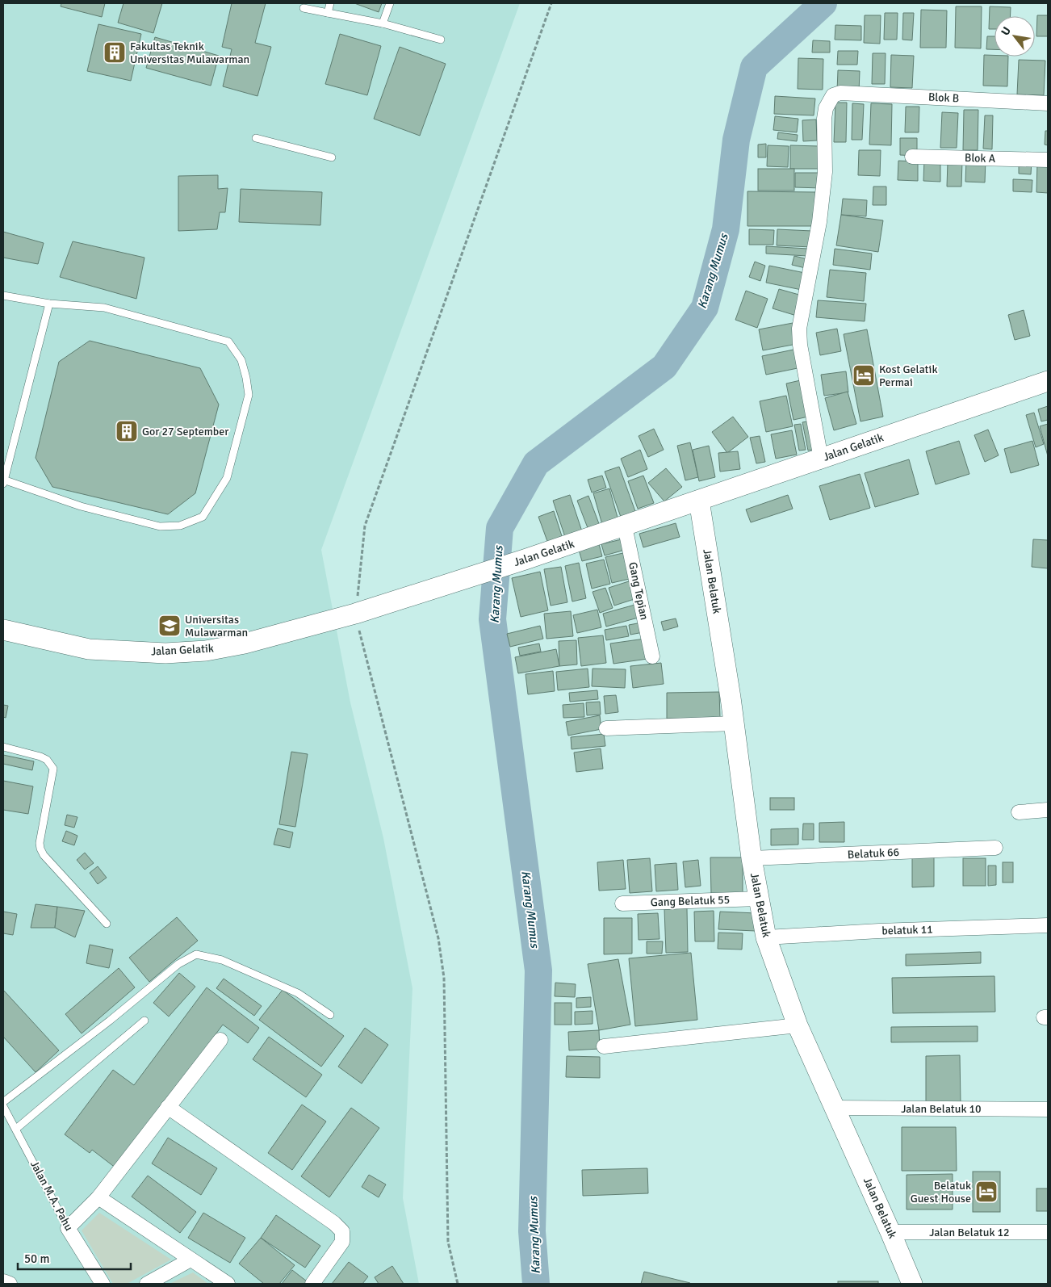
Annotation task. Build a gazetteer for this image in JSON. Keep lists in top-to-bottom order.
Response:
{
  "streets": {
    "street": [
      "Blok B",
      "Blok A",
      "Jalan Gelatik",
      "Jalan Belatuk",
      "Gang Tepian",
      "Belatuk 66",
      "Gang Belatuk 55",
      "belatuk 11",
      "Jalan Belatuk 10",
      "Jalan M.A. Pahu",
      "Jalan Belatuk 12"
    ]
  },
  "crossings": [
    ["Blok B", "Jalan Gelatik"],
    ["Jalan Gelatik", "Jalan Belatuk"],
    ["Jalan Gelatik", "Gang Tepian"],
    ["Jalan Belatuk", "Belatuk 66"],
    ["Jalan Belatuk", "Gang Belatuk 55"],
    ["Jalan Belatuk", "belatuk 11"],
    ["Jalan Belatuk", "Jalan Belatuk 10"],
    ["Jalan Belatuk", "Jalan Belatuk 12"]
  ],
  "water": ["Karang Mumus"],
  "places": {
    "building": ["Fakultas Teknik Universitas Mulawarman", "Gor 27 September"],
    "hotel": ["Kost Gelatik Permai", "Belatuk Guest House"],
    "school or university": ["Universitas Mulawarman"]
  },
  "scale_bar": "50 m",
  "north": "top left"
}
